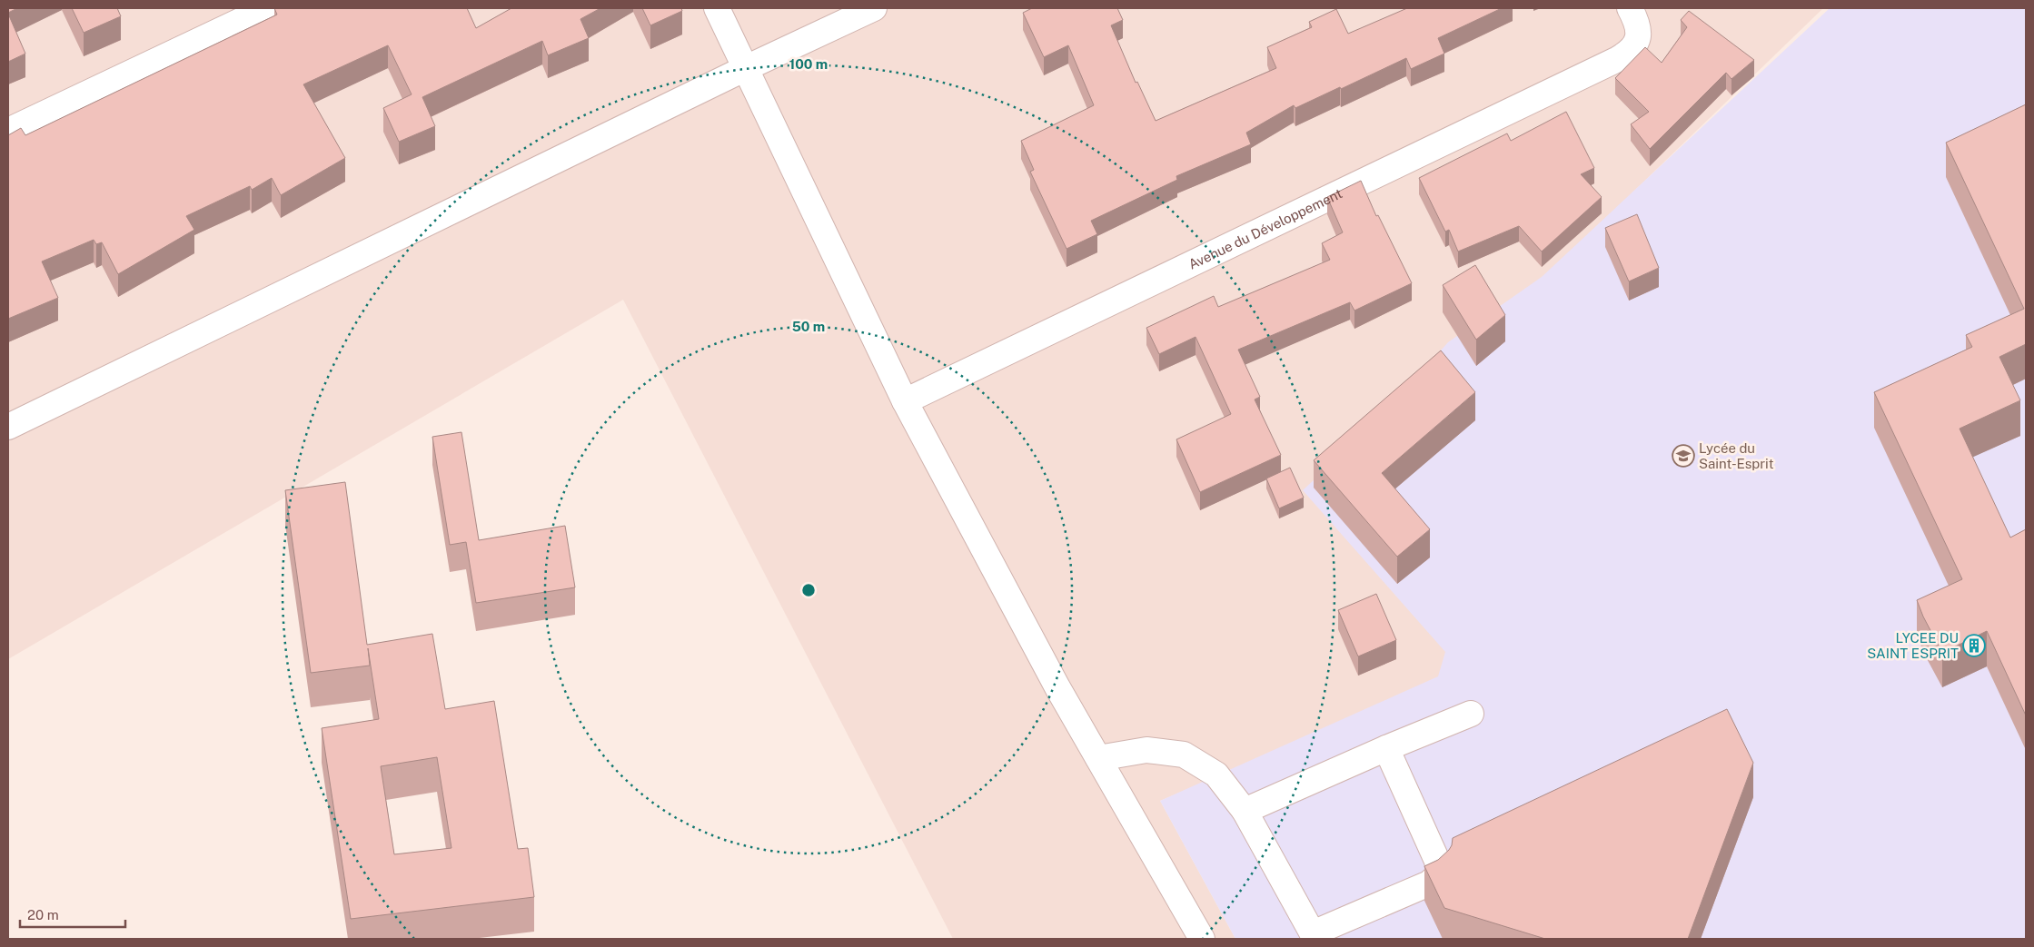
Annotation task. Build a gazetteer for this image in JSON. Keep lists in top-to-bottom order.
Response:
{
  "streets": {
    "street": ["Avenue du Développement"]
  },
  "places": {
    "school or university": ["Lycée du Saint-Esprit"],
    "building": ["LYCEE DU SAINT ESPRIT"]
  },
  "scale_bar": "20 m",
  "rings": ["100 m", "50 m"]
}
